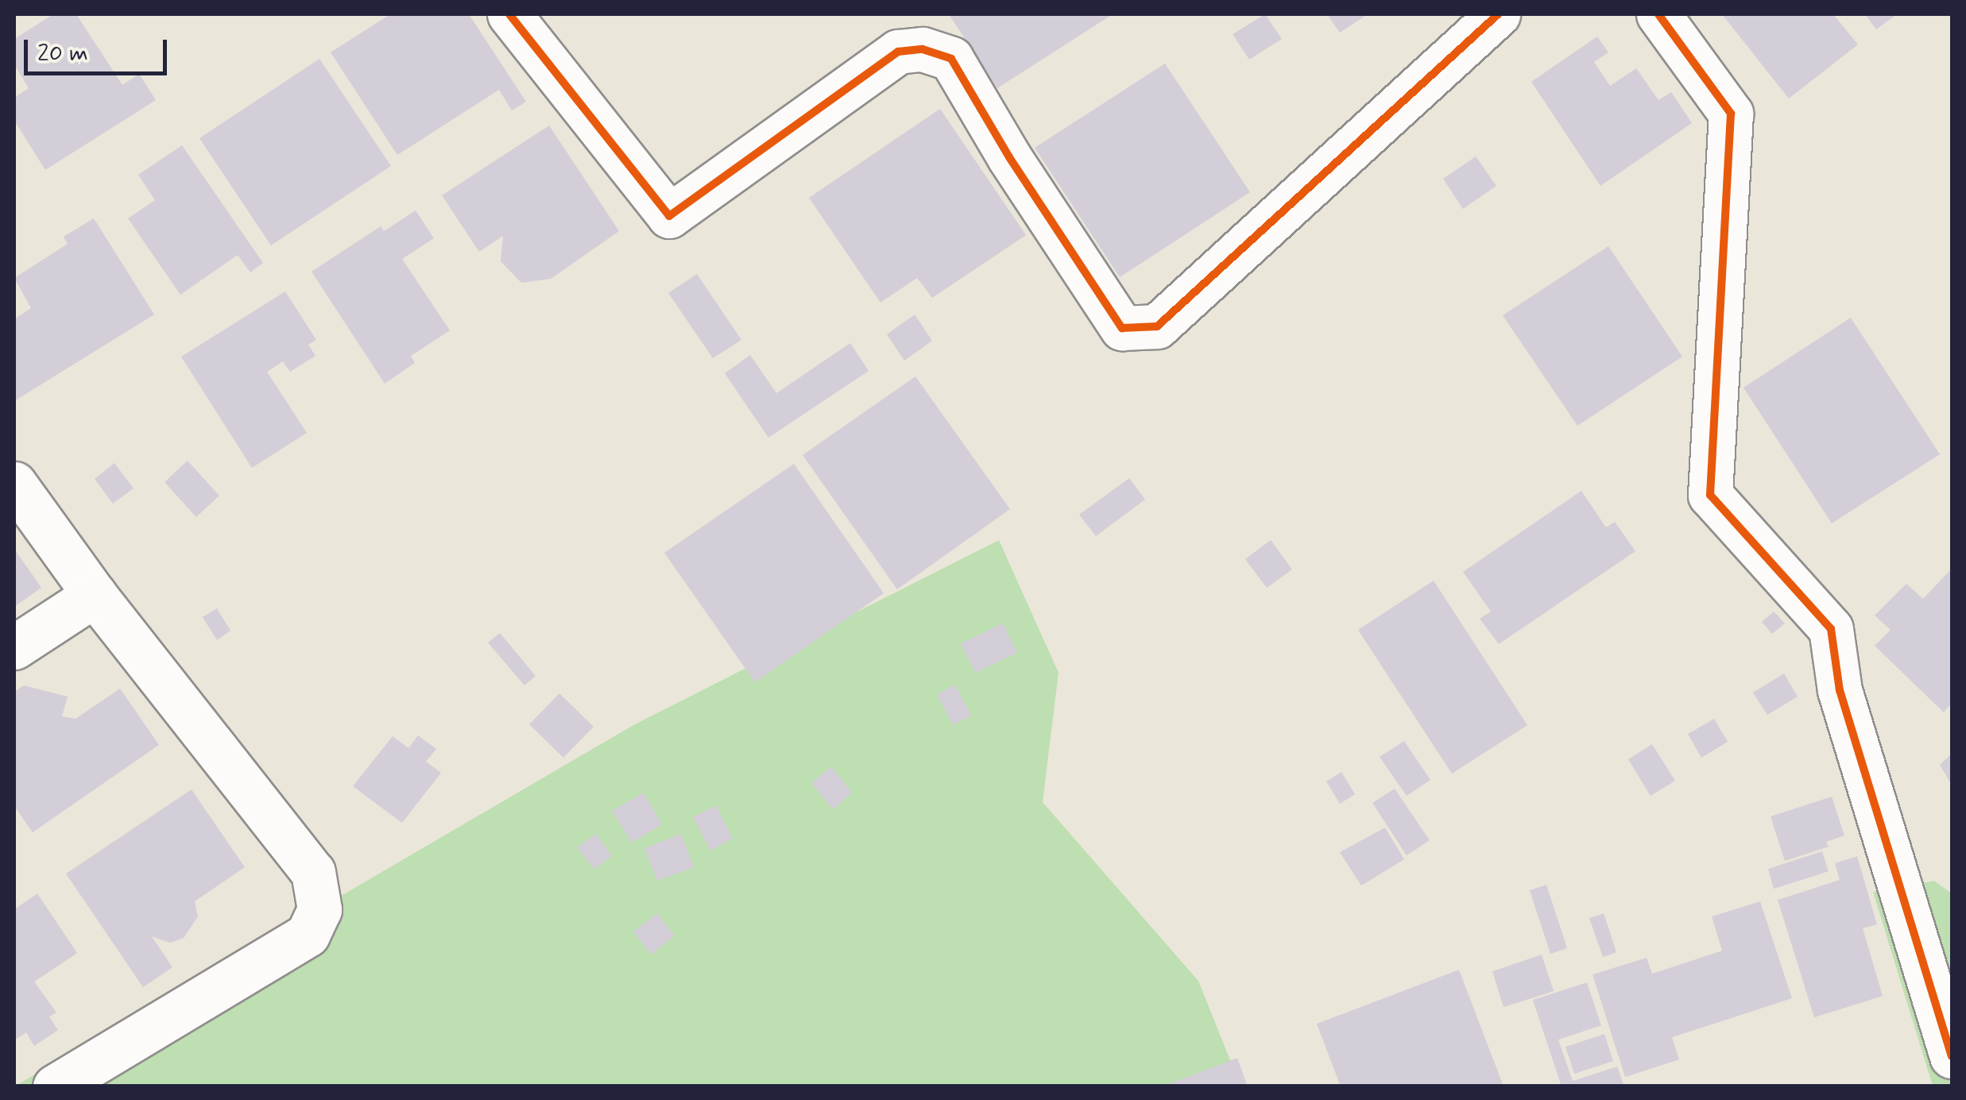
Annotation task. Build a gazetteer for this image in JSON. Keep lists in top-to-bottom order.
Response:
{
  "scale_bar": "20 m"
}
